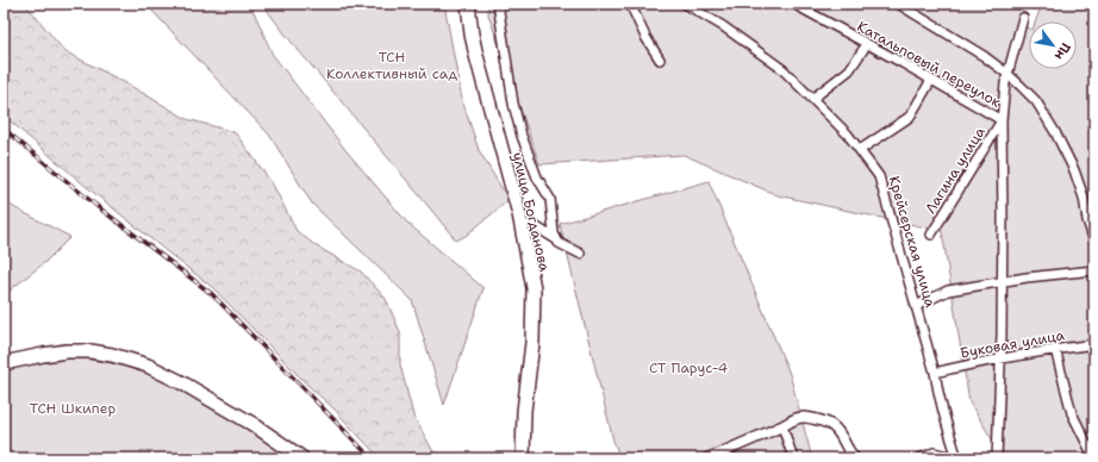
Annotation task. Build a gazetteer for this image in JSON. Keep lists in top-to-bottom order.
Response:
{
  "streets": {
    "main road": ["улица Богданова"],
    "street": [
      "Катальповый переулок",
      "Лагина улица",
      "Крейсерская улица",
      "Буковая улица"
    ]
  },
  "crossings": [
    ["Катальповый переулок", "Лагина улица"],
    ["Крейсерская улица", "Буковая улица"]
  ],
  "parks": ["ТСН Коллективный сад", "СТ Парус-4", "ТСН Шкипер"],
  "north": "bottom right"
}
